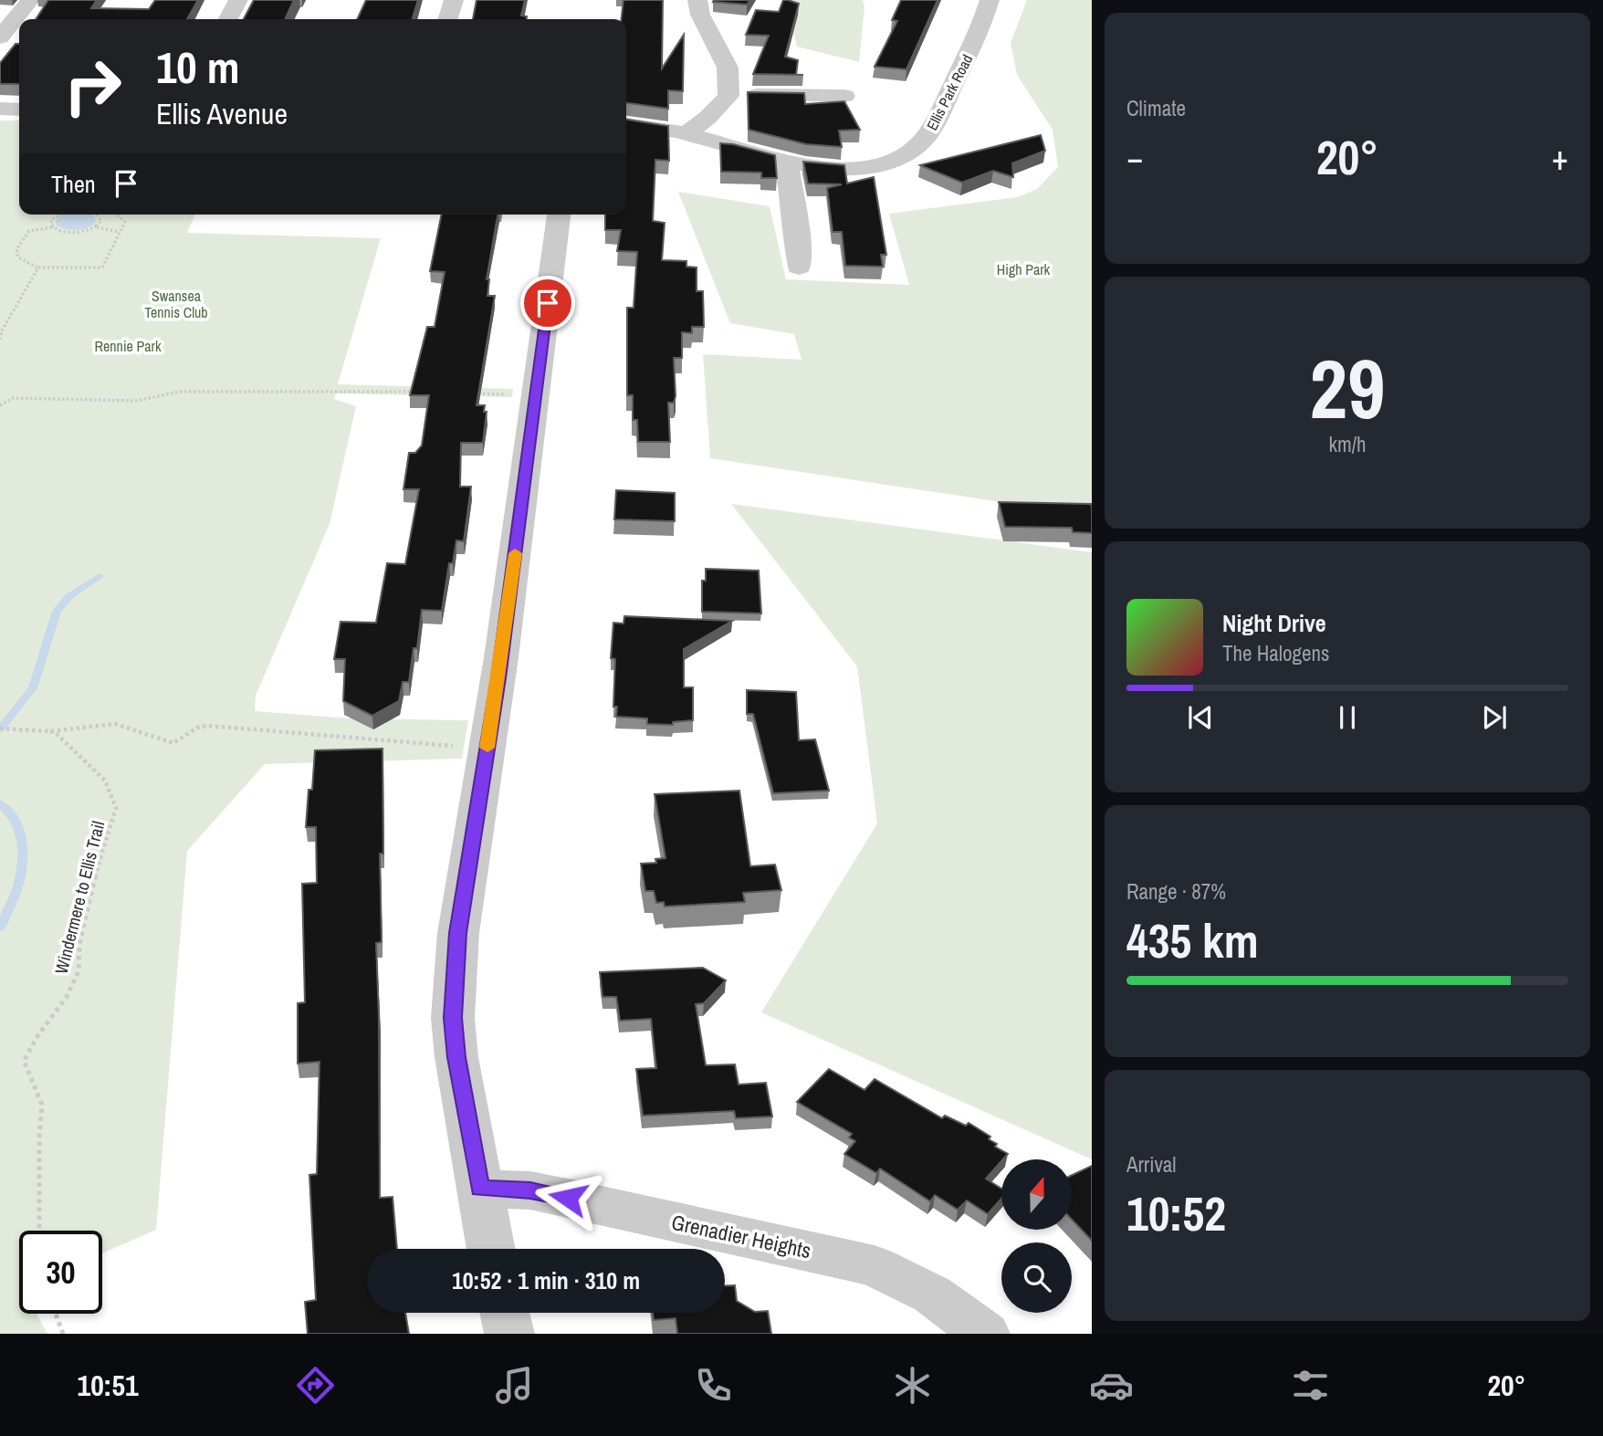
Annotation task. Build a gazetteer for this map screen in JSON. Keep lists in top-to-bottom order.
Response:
{
  "streets": {
    "street": ["Ellis Park Road", "Grenadier Heights"],
    "path": ["Windermere to Ellis Trail"]
  },
  "parks": ["High Park", "Swansea Tennis Club", "Rennie Park"],
  "north": "top",
  "page": {
    "tile": [
      "Climate",
      ["29", "km/h"],
      ["Range · 87%", "435 km"],
      ["Arrival", "10:52"]
    ],
    "turn": ["10 m", "Ellis Avenue"],
    "heat": ["−", "20°", "+"],
    "then": "Then",
    "song": ["Night Drive", "The Halogens"],
    "limit": "30",
    "trip": "10:52 · 1 min · 310 m",
    "tabs": ["10:51", "20°"]
  }
}
